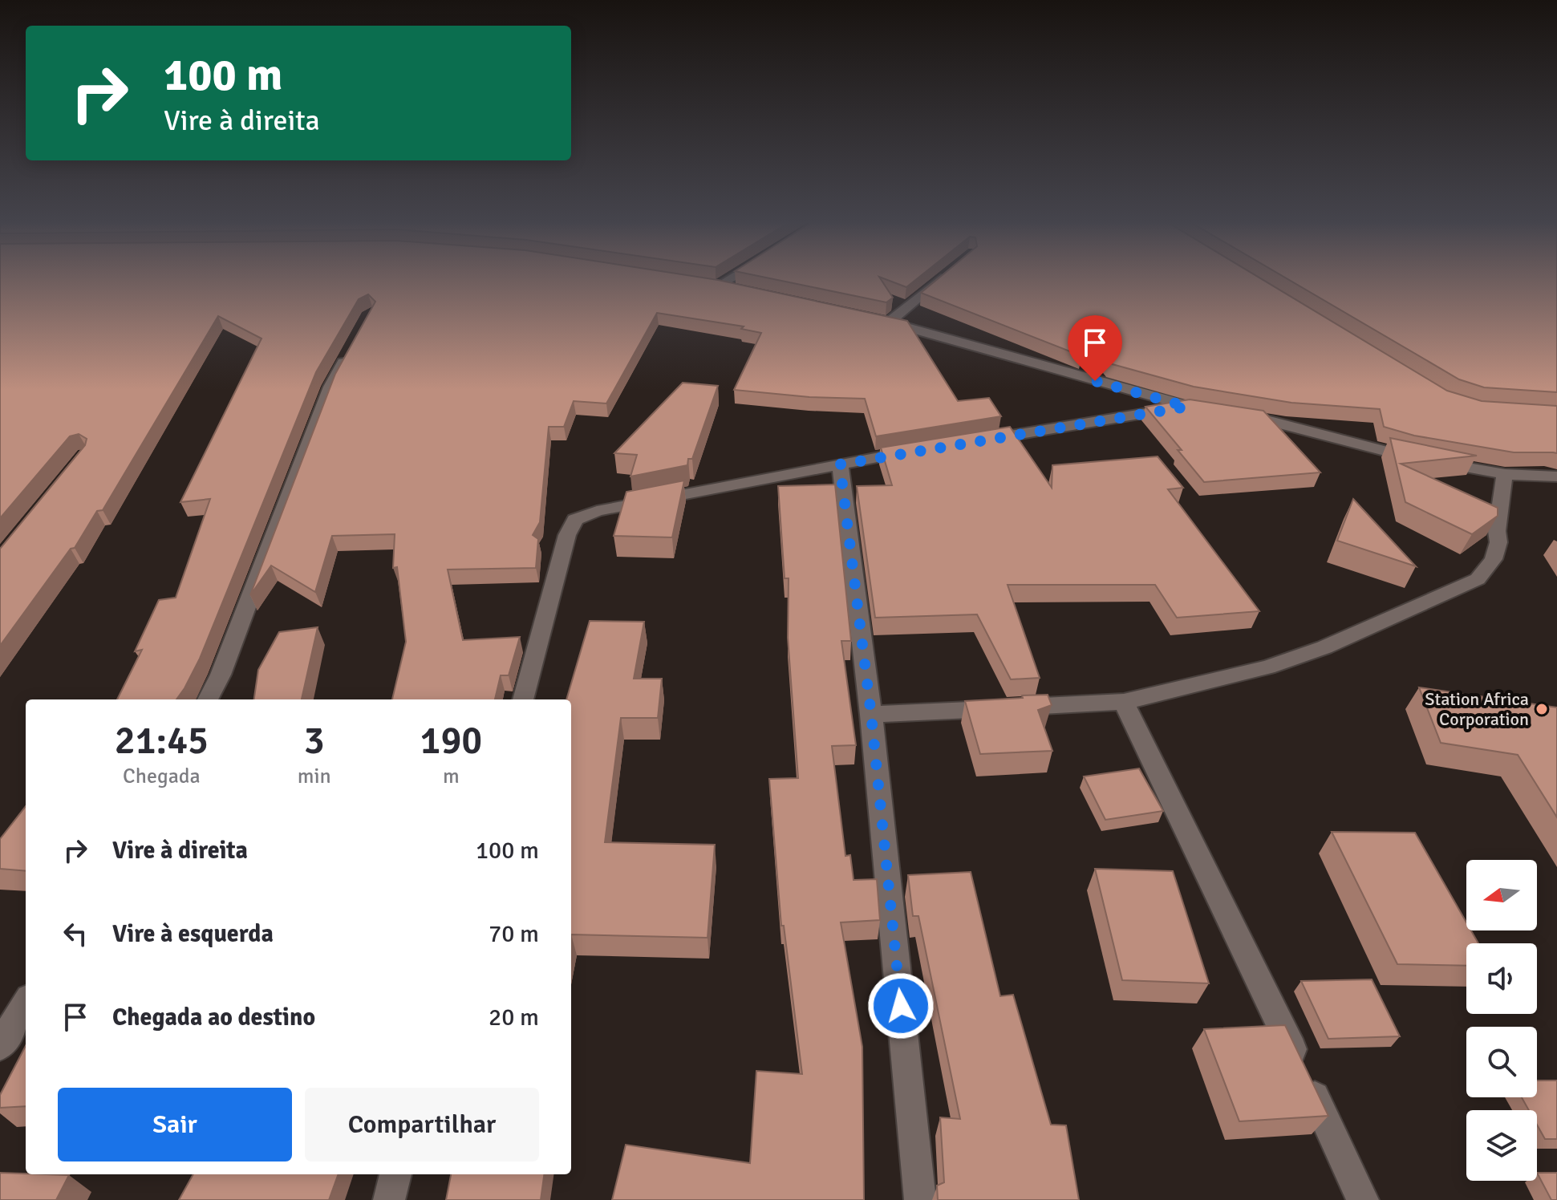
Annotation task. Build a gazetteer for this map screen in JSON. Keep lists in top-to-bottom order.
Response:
{
  "places": ["Station Africa Corporation"],
  "north": "left",
  "page": {
    "turn": ["100 m", "Vire à direita"],
    "eta": [
      "21:45",
      "Chegada",
      "3",
      "min",
      "190",
      "m"
    ],
    "list": [
      {
        "name": "Vire à direita",
        "value": "100 m"
      },
      {
        "name": "Vire à esquerda",
        "value": "70 m"
      },
      {
        "name": "Chegada ao destino",
        "value": "20 m"
      }
    ],
    "buttons": ["Sair", "Compartilhar"]
  }
}
